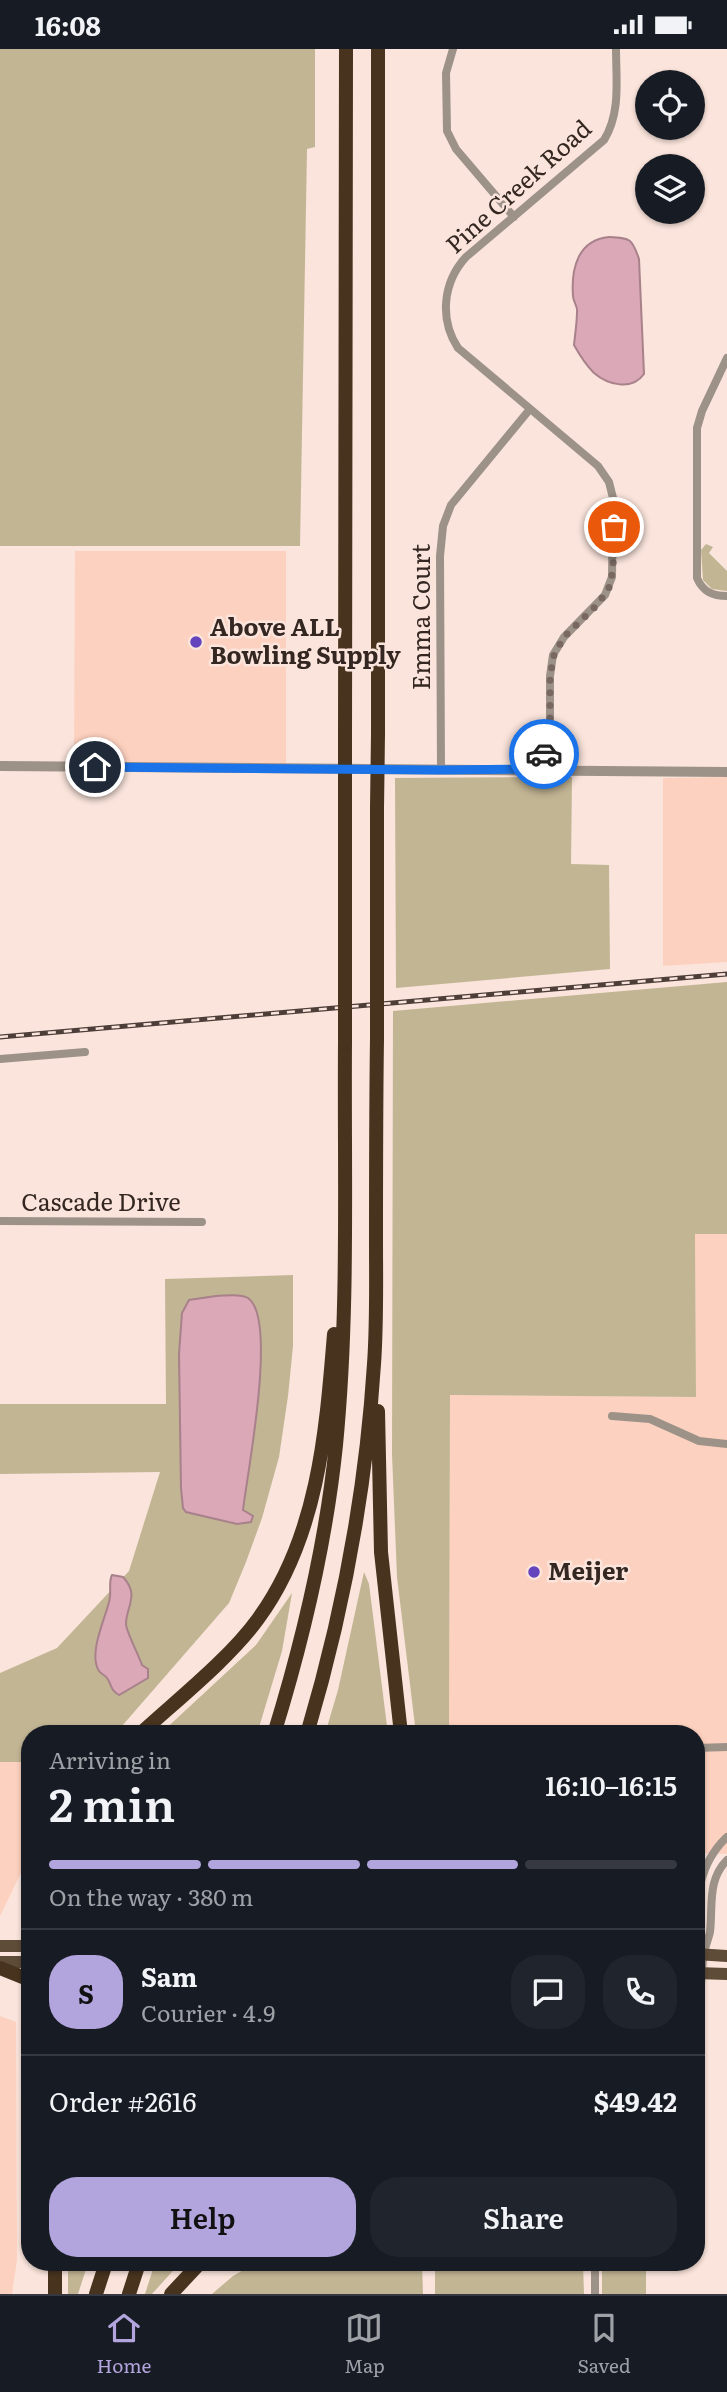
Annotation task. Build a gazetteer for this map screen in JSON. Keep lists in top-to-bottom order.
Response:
{
  "streets": {
    "street": ["Pine Creek Road", "Emma Court", "Cascade Drive"]
  },
  "crossings": [
    ["Pine Creek Road", "Emma Court"]
  ],
  "places": ["Above ALL Bowling Supply", "Meijer"],
  "page": {
    "status": "16:08",
    "heading": ["2 min", "Arriving in", "16:10–16:15"],
    "panel": [
      "Sam",
      "Courier · 4.9",
      "Order #2616",
      "$49.42"
    ],
    "bar": "On the way · 380 m",
    "round": "S",
    "buttons": ["Help", "Share"],
    "tabs": ["Home", "Map", "Saved"]
  }
}
